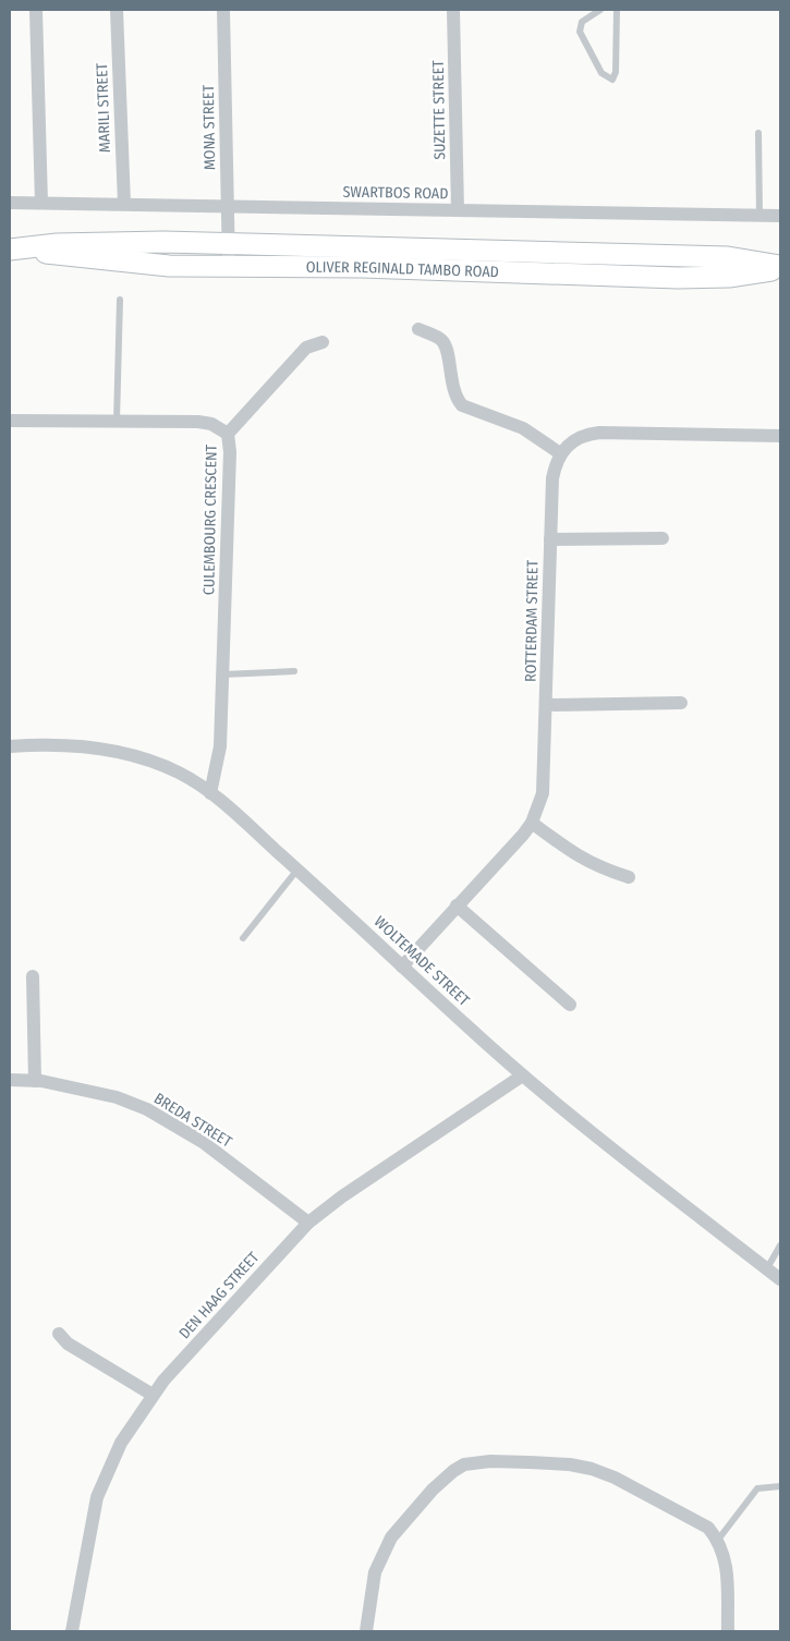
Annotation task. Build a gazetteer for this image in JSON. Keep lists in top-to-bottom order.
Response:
{
  "streets": {
    "main road": ["OLIVER REGINALD TAMBO ROAD"],
    "street": [
      "MARILI STREET",
      "SUZETTE STREET",
      "MONA STREET",
      "SWARTBOS ROAD",
      "CULEMBOURG CRESCENT",
      "ROTTERDAM STREET",
      "WOLTEMADE STREET",
      "BREDA STREET",
      "DEN HAAG STREET"
    ]
  },
  "crossings": [
    ["MARILI STREET", "SWARTBOS ROAD"],
    ["SUZETTE STREET", "SWARTBOS ROAD"],
    ["MONA STREET", "SWARTBOS ROAD"],
    ["MONA STREET", "OLIVER REGINALD TAMBO ROAD"],
    ["CULEMBOURG CRESCENT", "WOLTEMADE STREET"],
    ["ROTTERDAM STREET", "WOLTEMADE STREET"],
    ["WOLTEMADE STREET", "DEN HAAG STREET"],
    ["BREDA STREET", "DEN HAAG STREET"]
  ]
}
